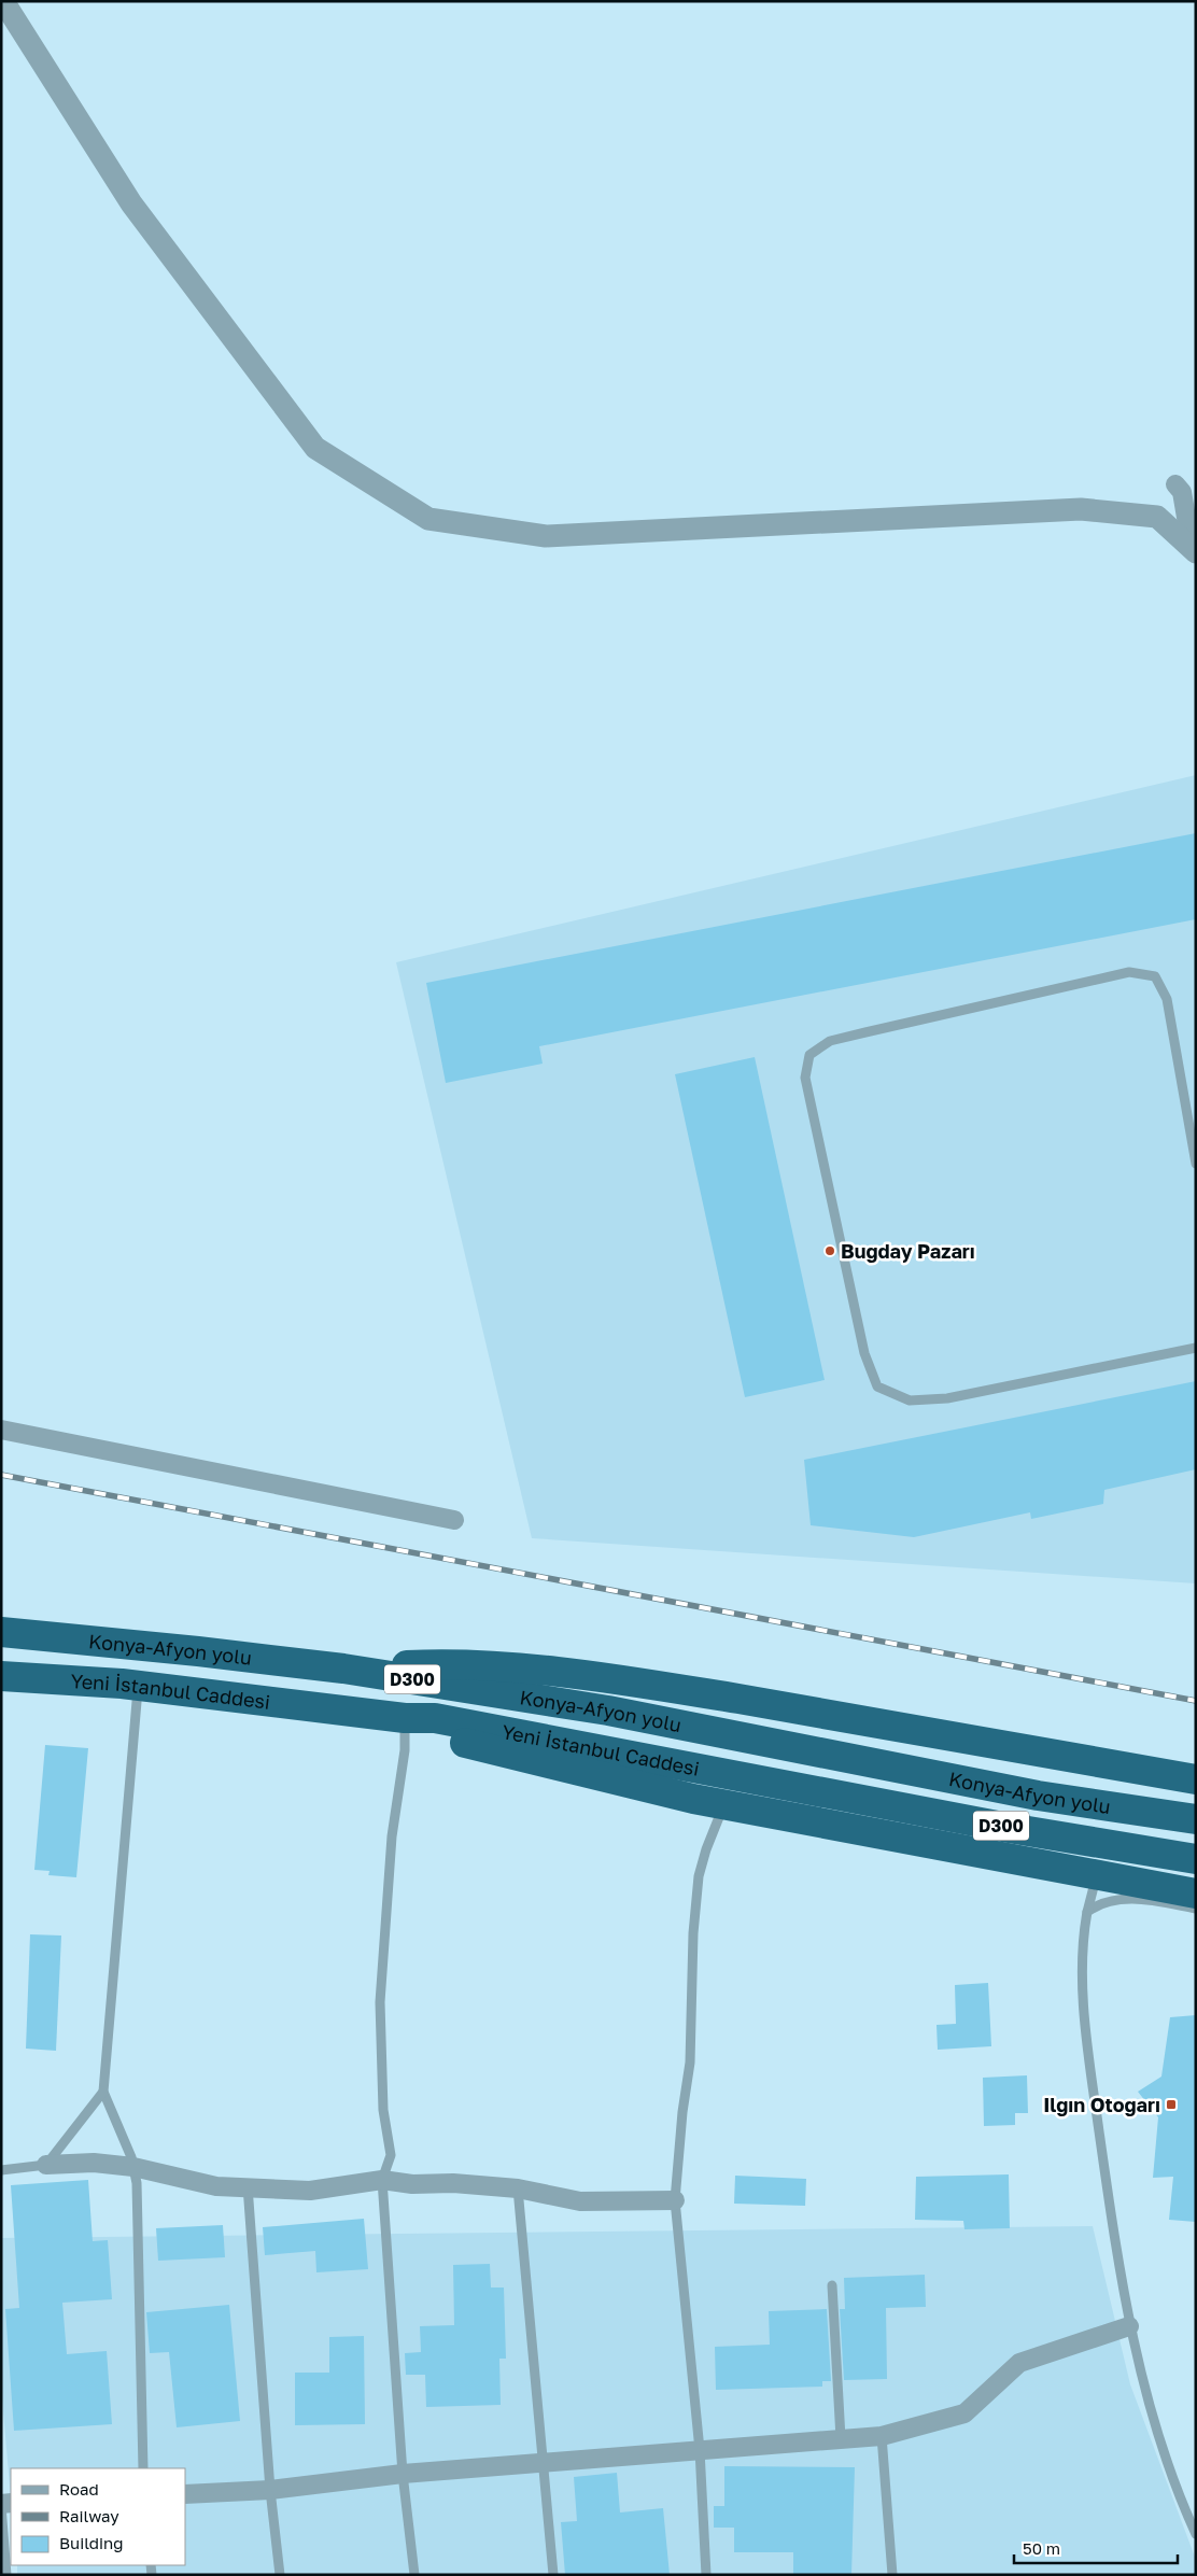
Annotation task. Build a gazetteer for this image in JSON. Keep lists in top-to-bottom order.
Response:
{
  "streets": {
    "highway": ["Konya-Afyon yolu", "D300", "Yeni İstanbul Caddesi"]
  },
  "places": {
    "other": ["Buğday Pazarı"],
    "transit": ["Ilgın Otogarı"]
  },
  "legend": ["Road", "Railway", "Building"],
  "scale_bar": "50 m"
}
